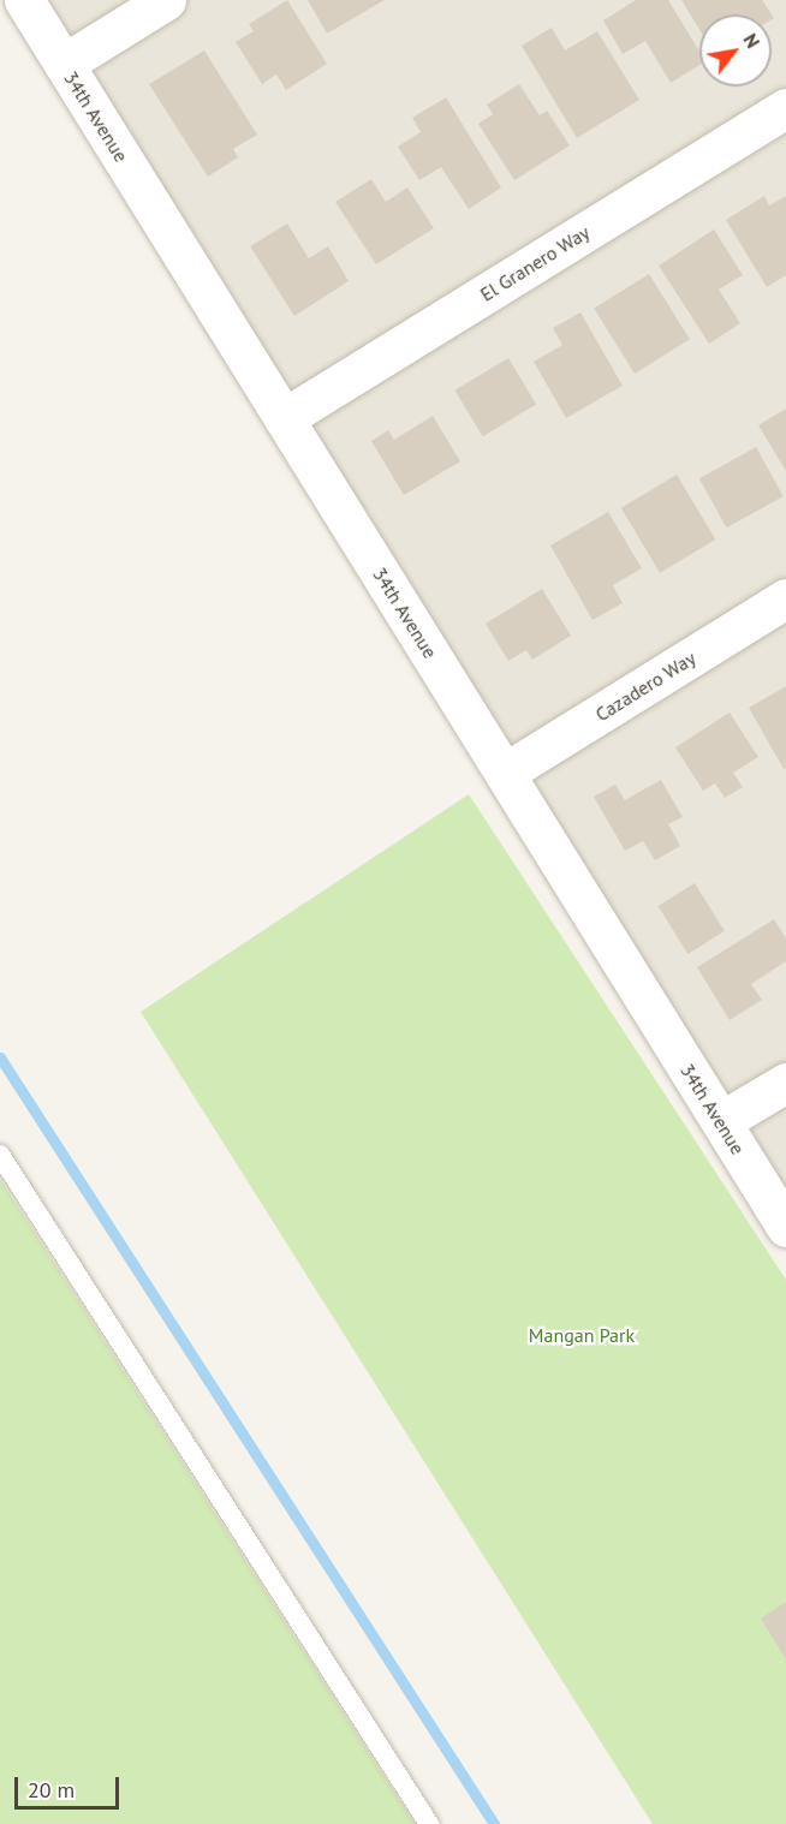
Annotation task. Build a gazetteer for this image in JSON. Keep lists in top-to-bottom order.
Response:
{
  "streets": {
    "street": ["34th Avenue", "El Granero Way", "Cazadero Way"]
  },
  "crossings": [
    ["34th Avenue", "El Granero Way"],
    ["34th Avenue", "Cazadero Way"]
  ],
  "parks": ["Mangan Park"],
  "scale_bar": "20 m",
  "north": "top right"
}
